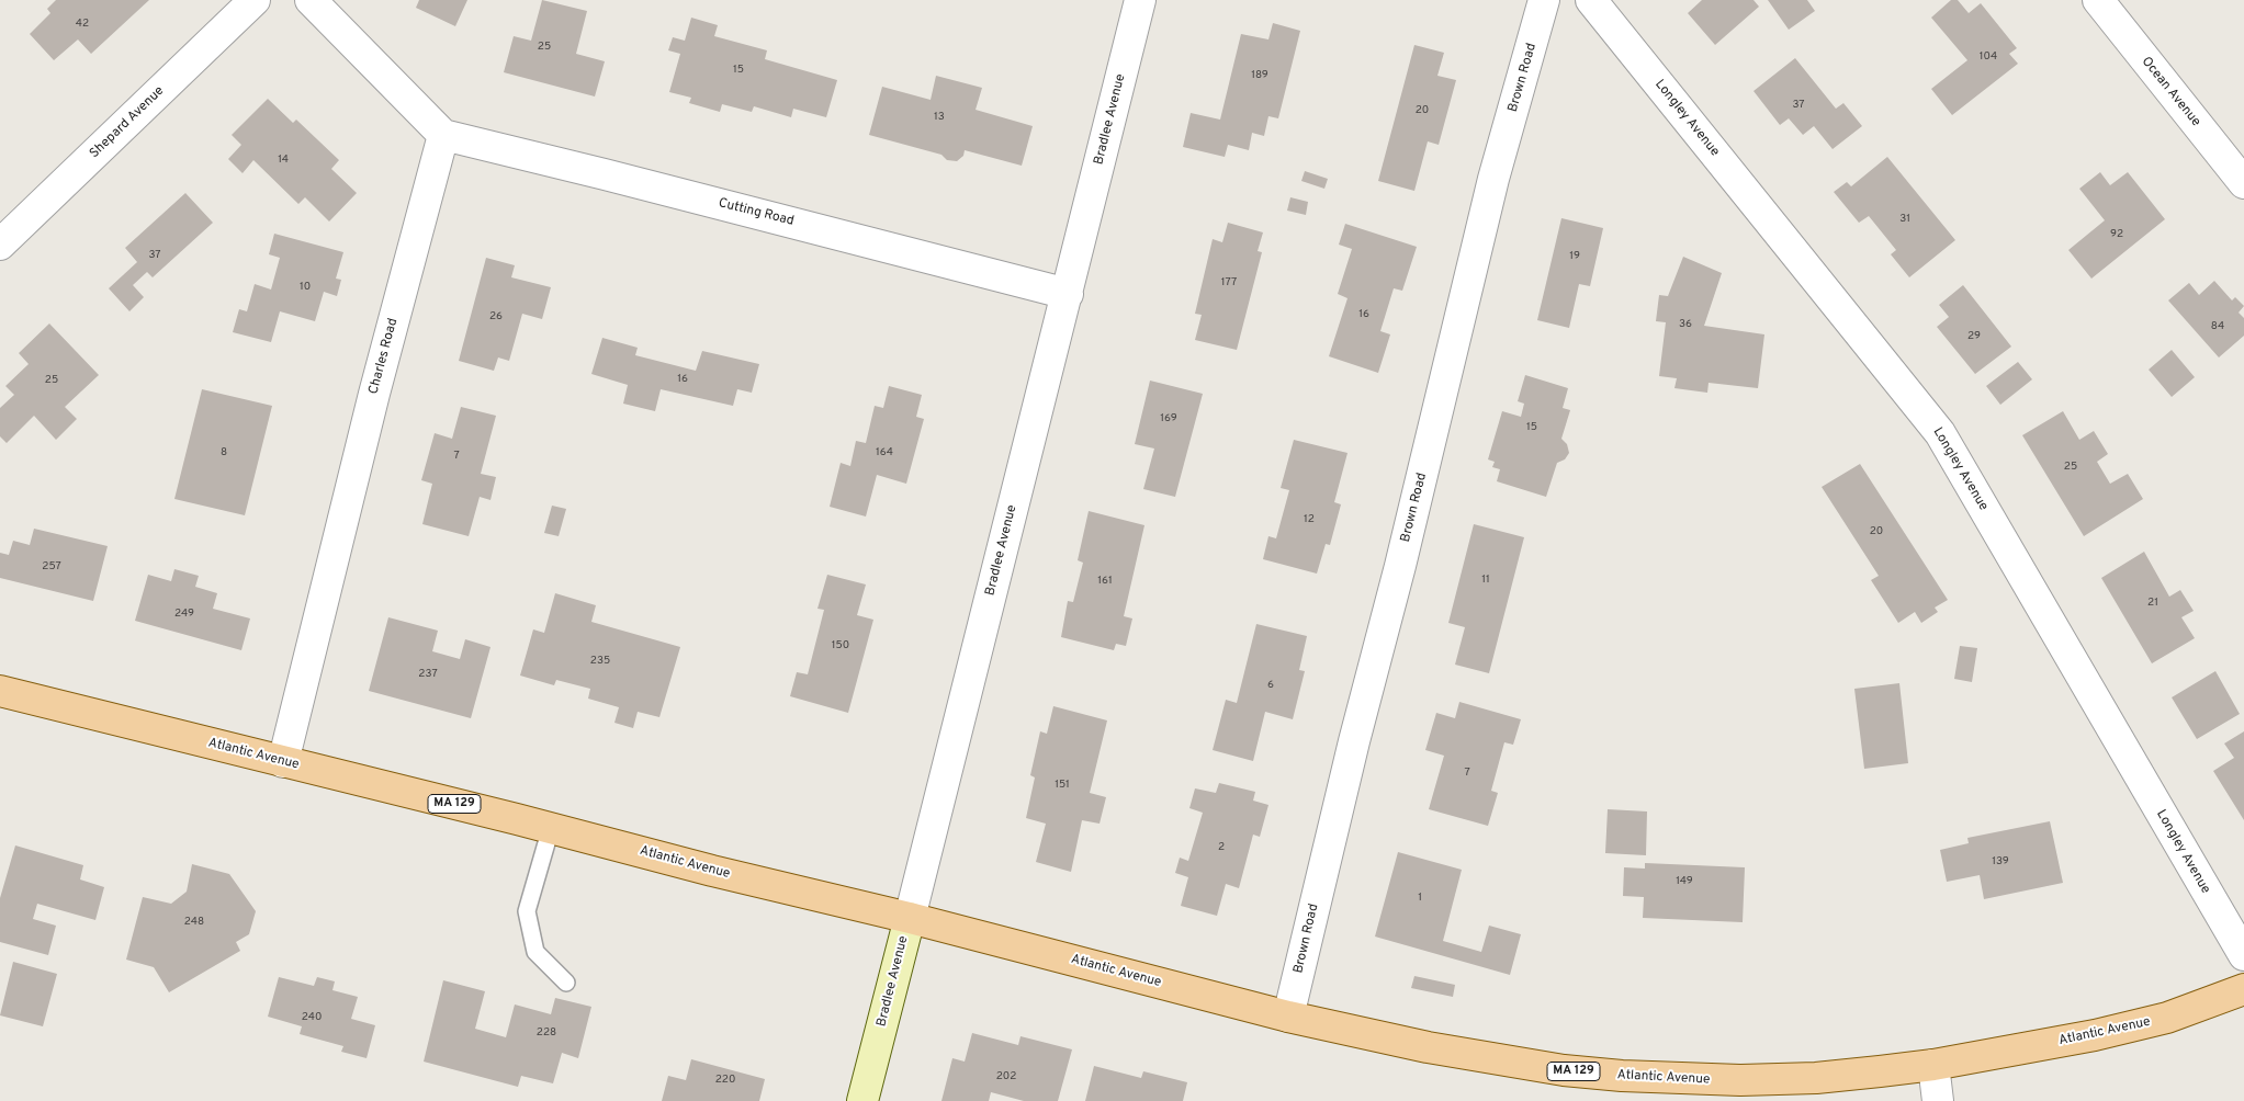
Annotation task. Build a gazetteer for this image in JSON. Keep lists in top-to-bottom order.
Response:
{
  "streets": {
    "main road": ["Atlantic Avenue", "MA 129"],
    "street": [
      "Brown Road",
      "Ocean Avenue",
      "Longley Avenue",
      "Bradlee Avenue",
      "Shepard Avenue",
      "Cutting Road",
      "Charles Road"
    ]
  },
  "crossings": [
    ["Brown Road", "Atlantic Avenue"],
    ["Bradlee Avenue", "Cutting Road"],
    ["Bradlee Avenue", "Atlantic Avenue"],
    ["Cutting Road", "Charles Road"],
    ["Charles Road", "Atlantic Avenue"]
  ],
  "house_numbers": [
    "42",
    "25",
    "104",
    "15",
    "189",
    "37",
    "20",
    "13",
    "14",
    "31",
    "92",
    "37",
    "19",
    "177",
    "10",
    "16",
    "26",
    "36",
    "84",
    "29",
    "16",
    "25",
    "169",
    "15",
    "8",
    "164",
    "7",
    "25",
    "12",
    "20",
    "257",
    "11",
    "161",
    "21",
    "249",
    "150",
    "235",
    "237",
    "6",
    "7",
    "151",
    "2",
    "139",
    "149",
    "1",
    "248",
    "240",
    "228",
    "202",
    "220"
  ]
}
